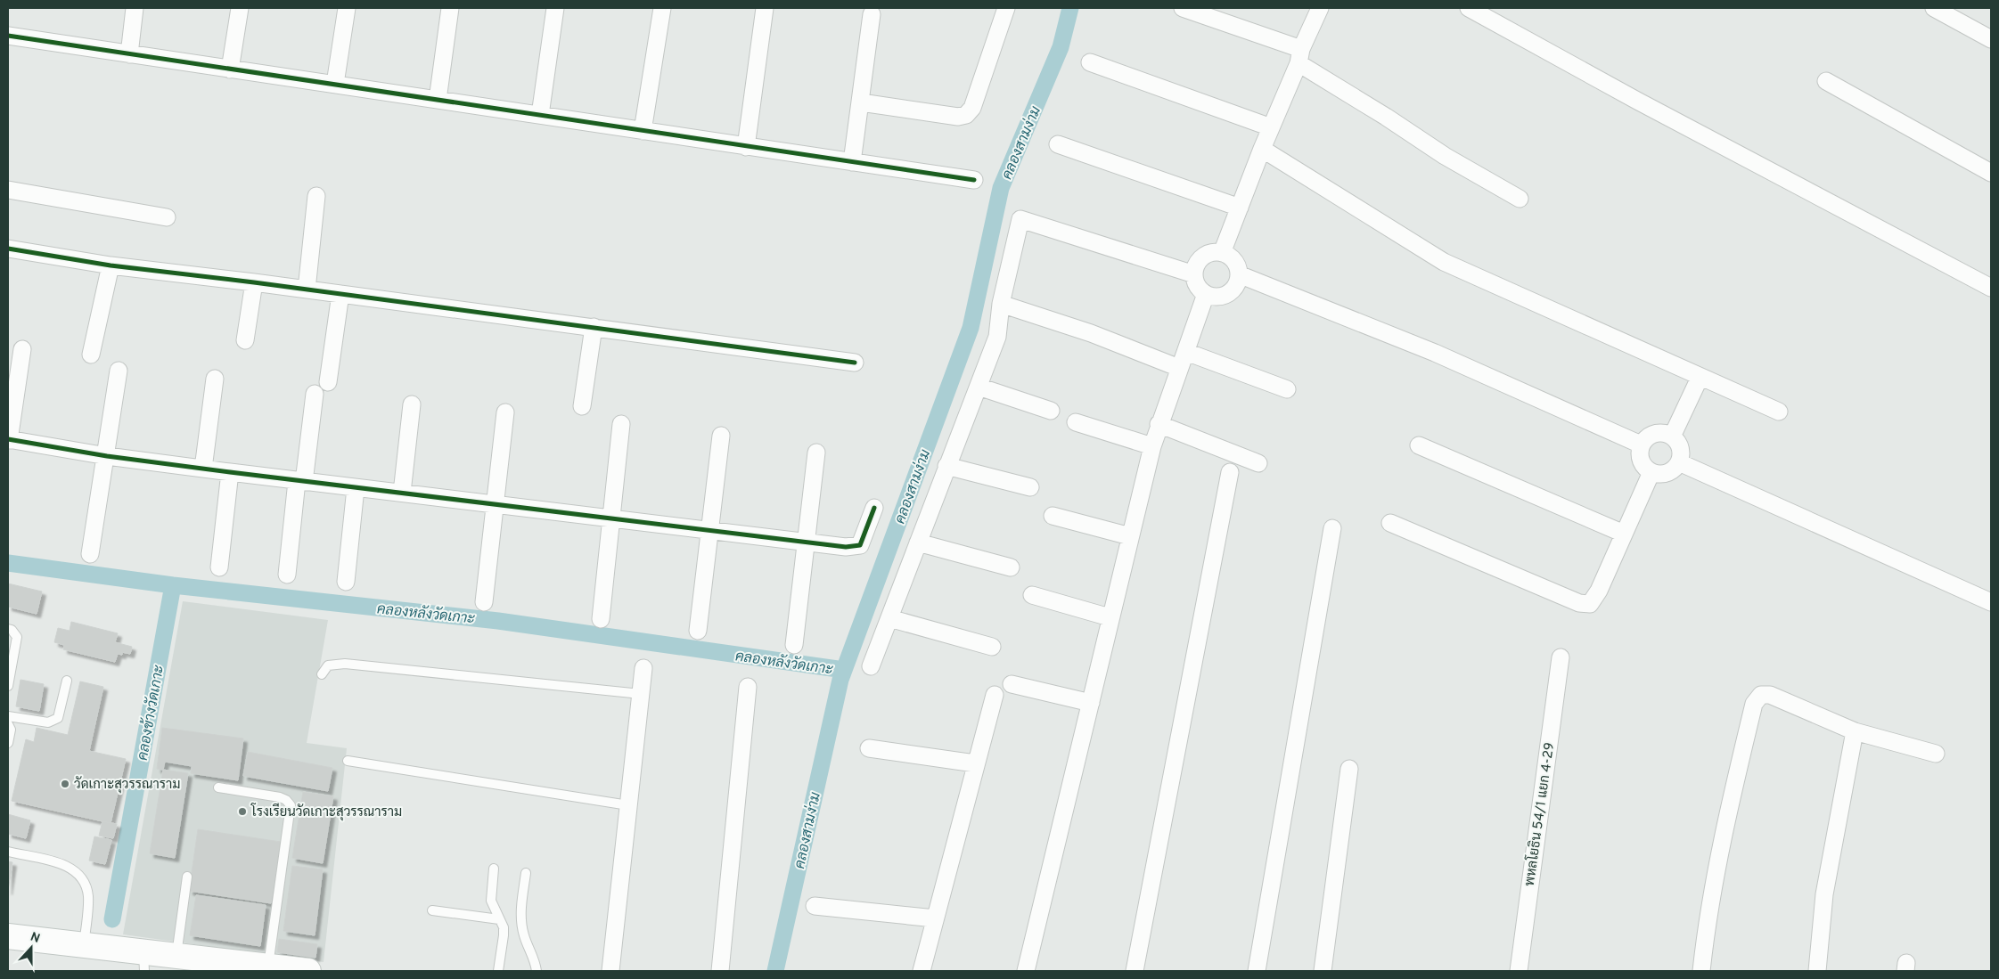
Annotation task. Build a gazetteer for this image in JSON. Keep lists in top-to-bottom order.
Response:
{
  "streets": {
    "street": ["พหลโยธิน 54/1 แยก 4-29"]
  },
  "water": ["คลองสามง่าม", "คลองหลังวัดเกาะ", "คลองข้างวัดเกาะ"],
  "places": ["วัดเกาะสุวรรณาราม", "โรงเรียนวัดเกาะสุวรรณาราม"],
  "north": "top"
}
